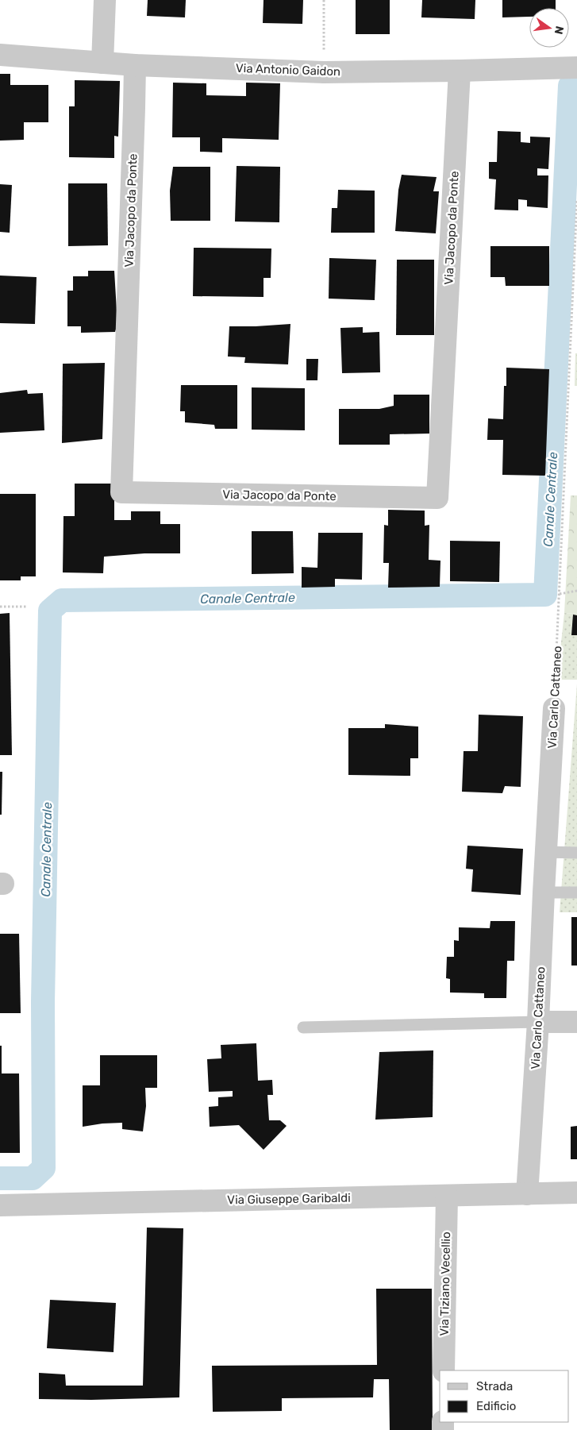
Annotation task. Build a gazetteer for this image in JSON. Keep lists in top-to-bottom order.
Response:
{
  "streets": {
    "street": [
      "Via Antonio Gaidon",
      "Via Jacopo da Ponte",
      "Via Carlo Cattaneo",
      "Via Giuseppe Garibaldi",
      "Via Tiziano Vecellio"
    ]
  },
  "crossings": [
    ["Via Antonio Gaidon", "Via Jacopo da Ponte"],
    ["Via Carlo Cattaneo", "Via Giuseppe Garibaldi"],
    ["Via Giuseppe Garibaldi", "Via Tiziano Vecellio"]
  ],
  "water": ["Canale Centrale"],
  "legend": ["Strada", "Edificio"],
  "north": "right"
}
